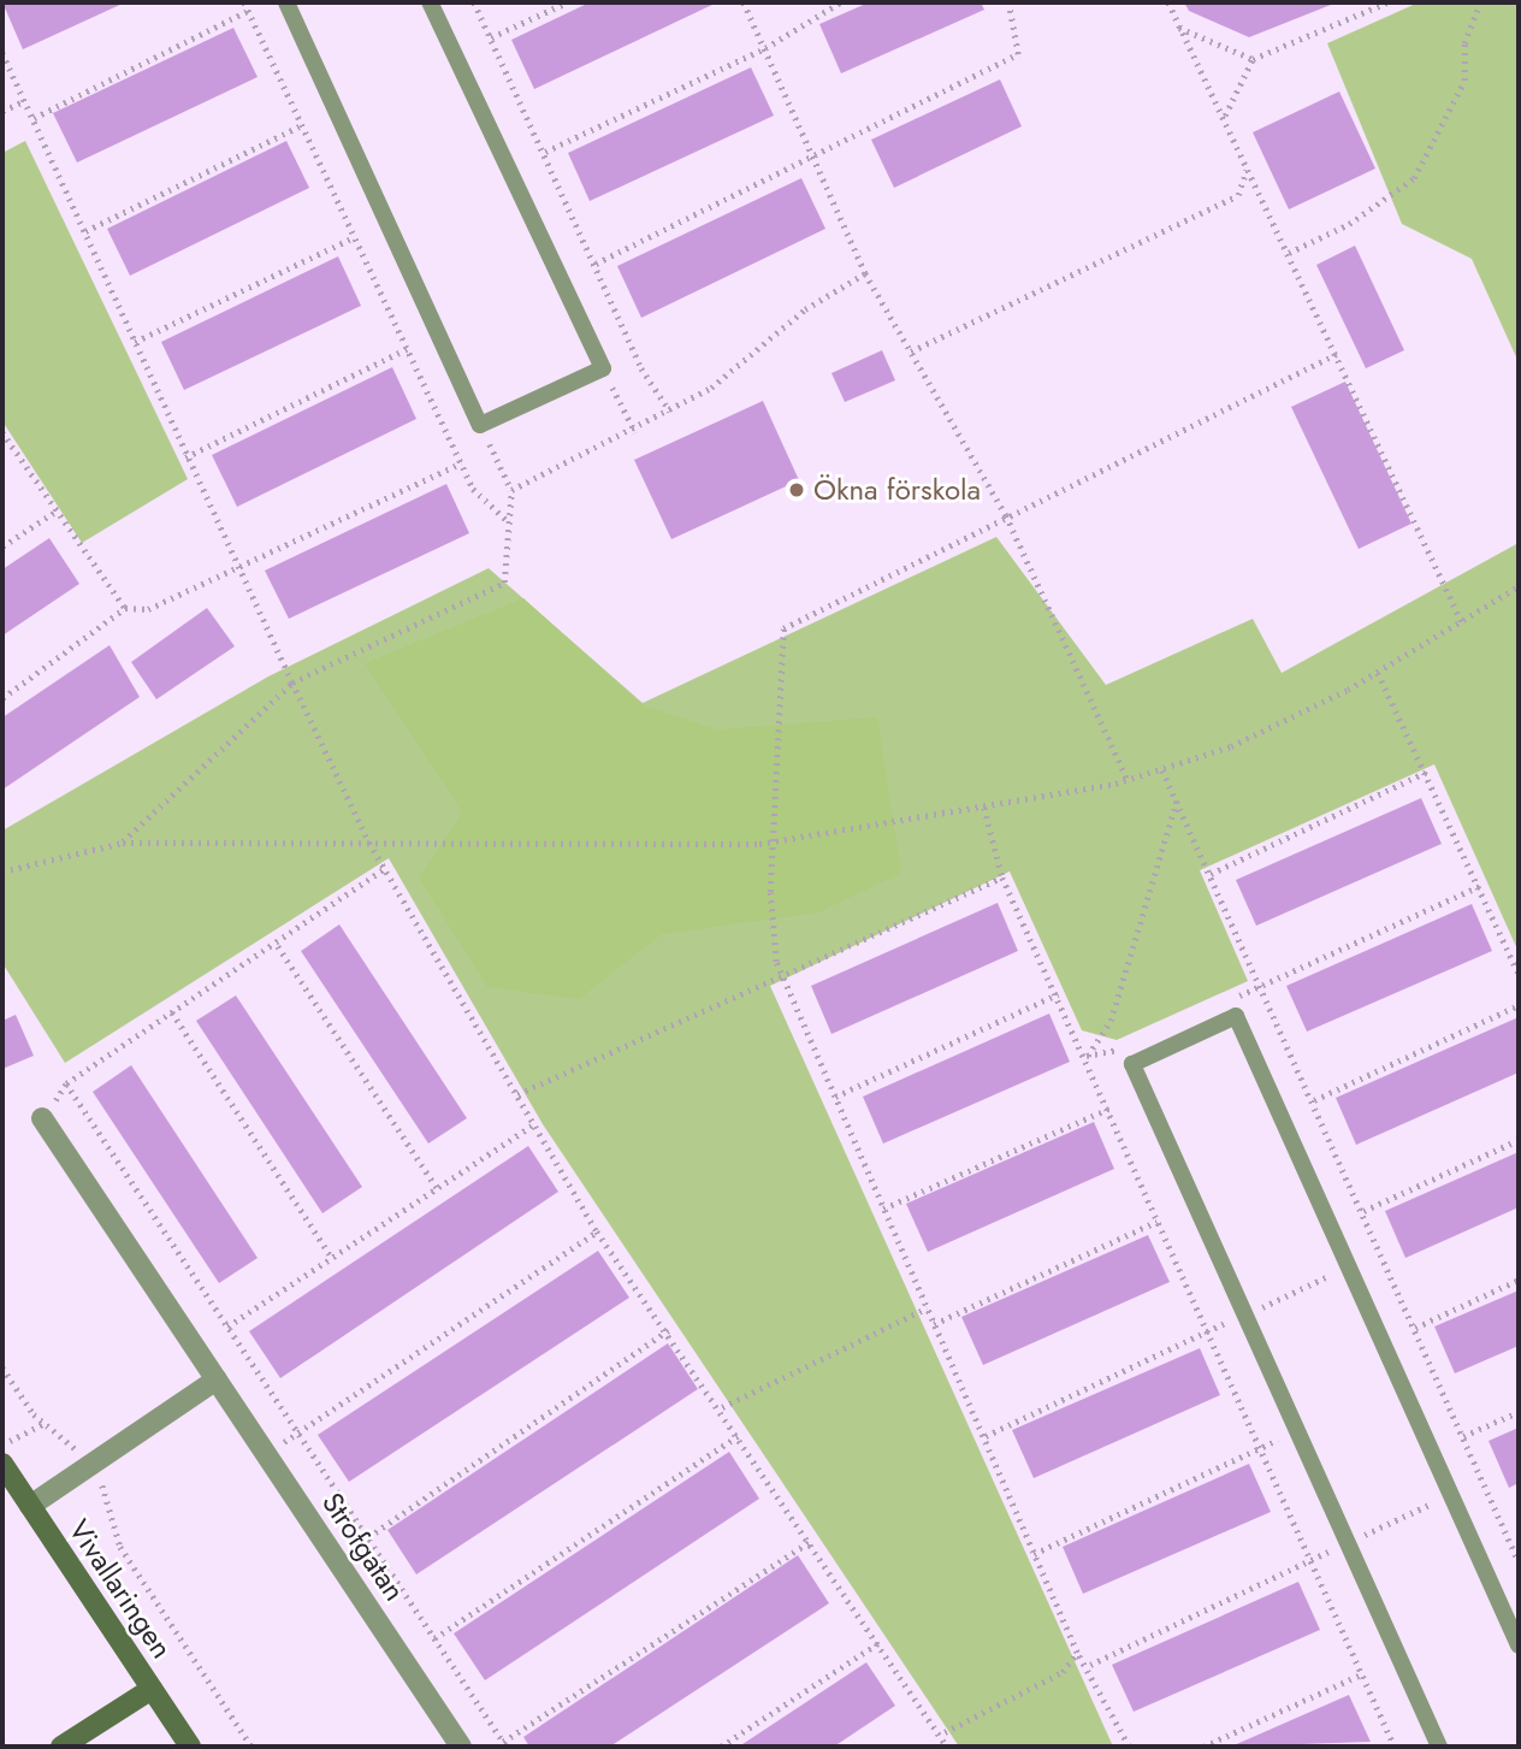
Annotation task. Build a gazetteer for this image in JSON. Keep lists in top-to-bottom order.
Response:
{
  "streets": {
    "street": ["Strofgatan", "Vivallaringen"]
  },
  "places": ["Ökna förskola"]
}
